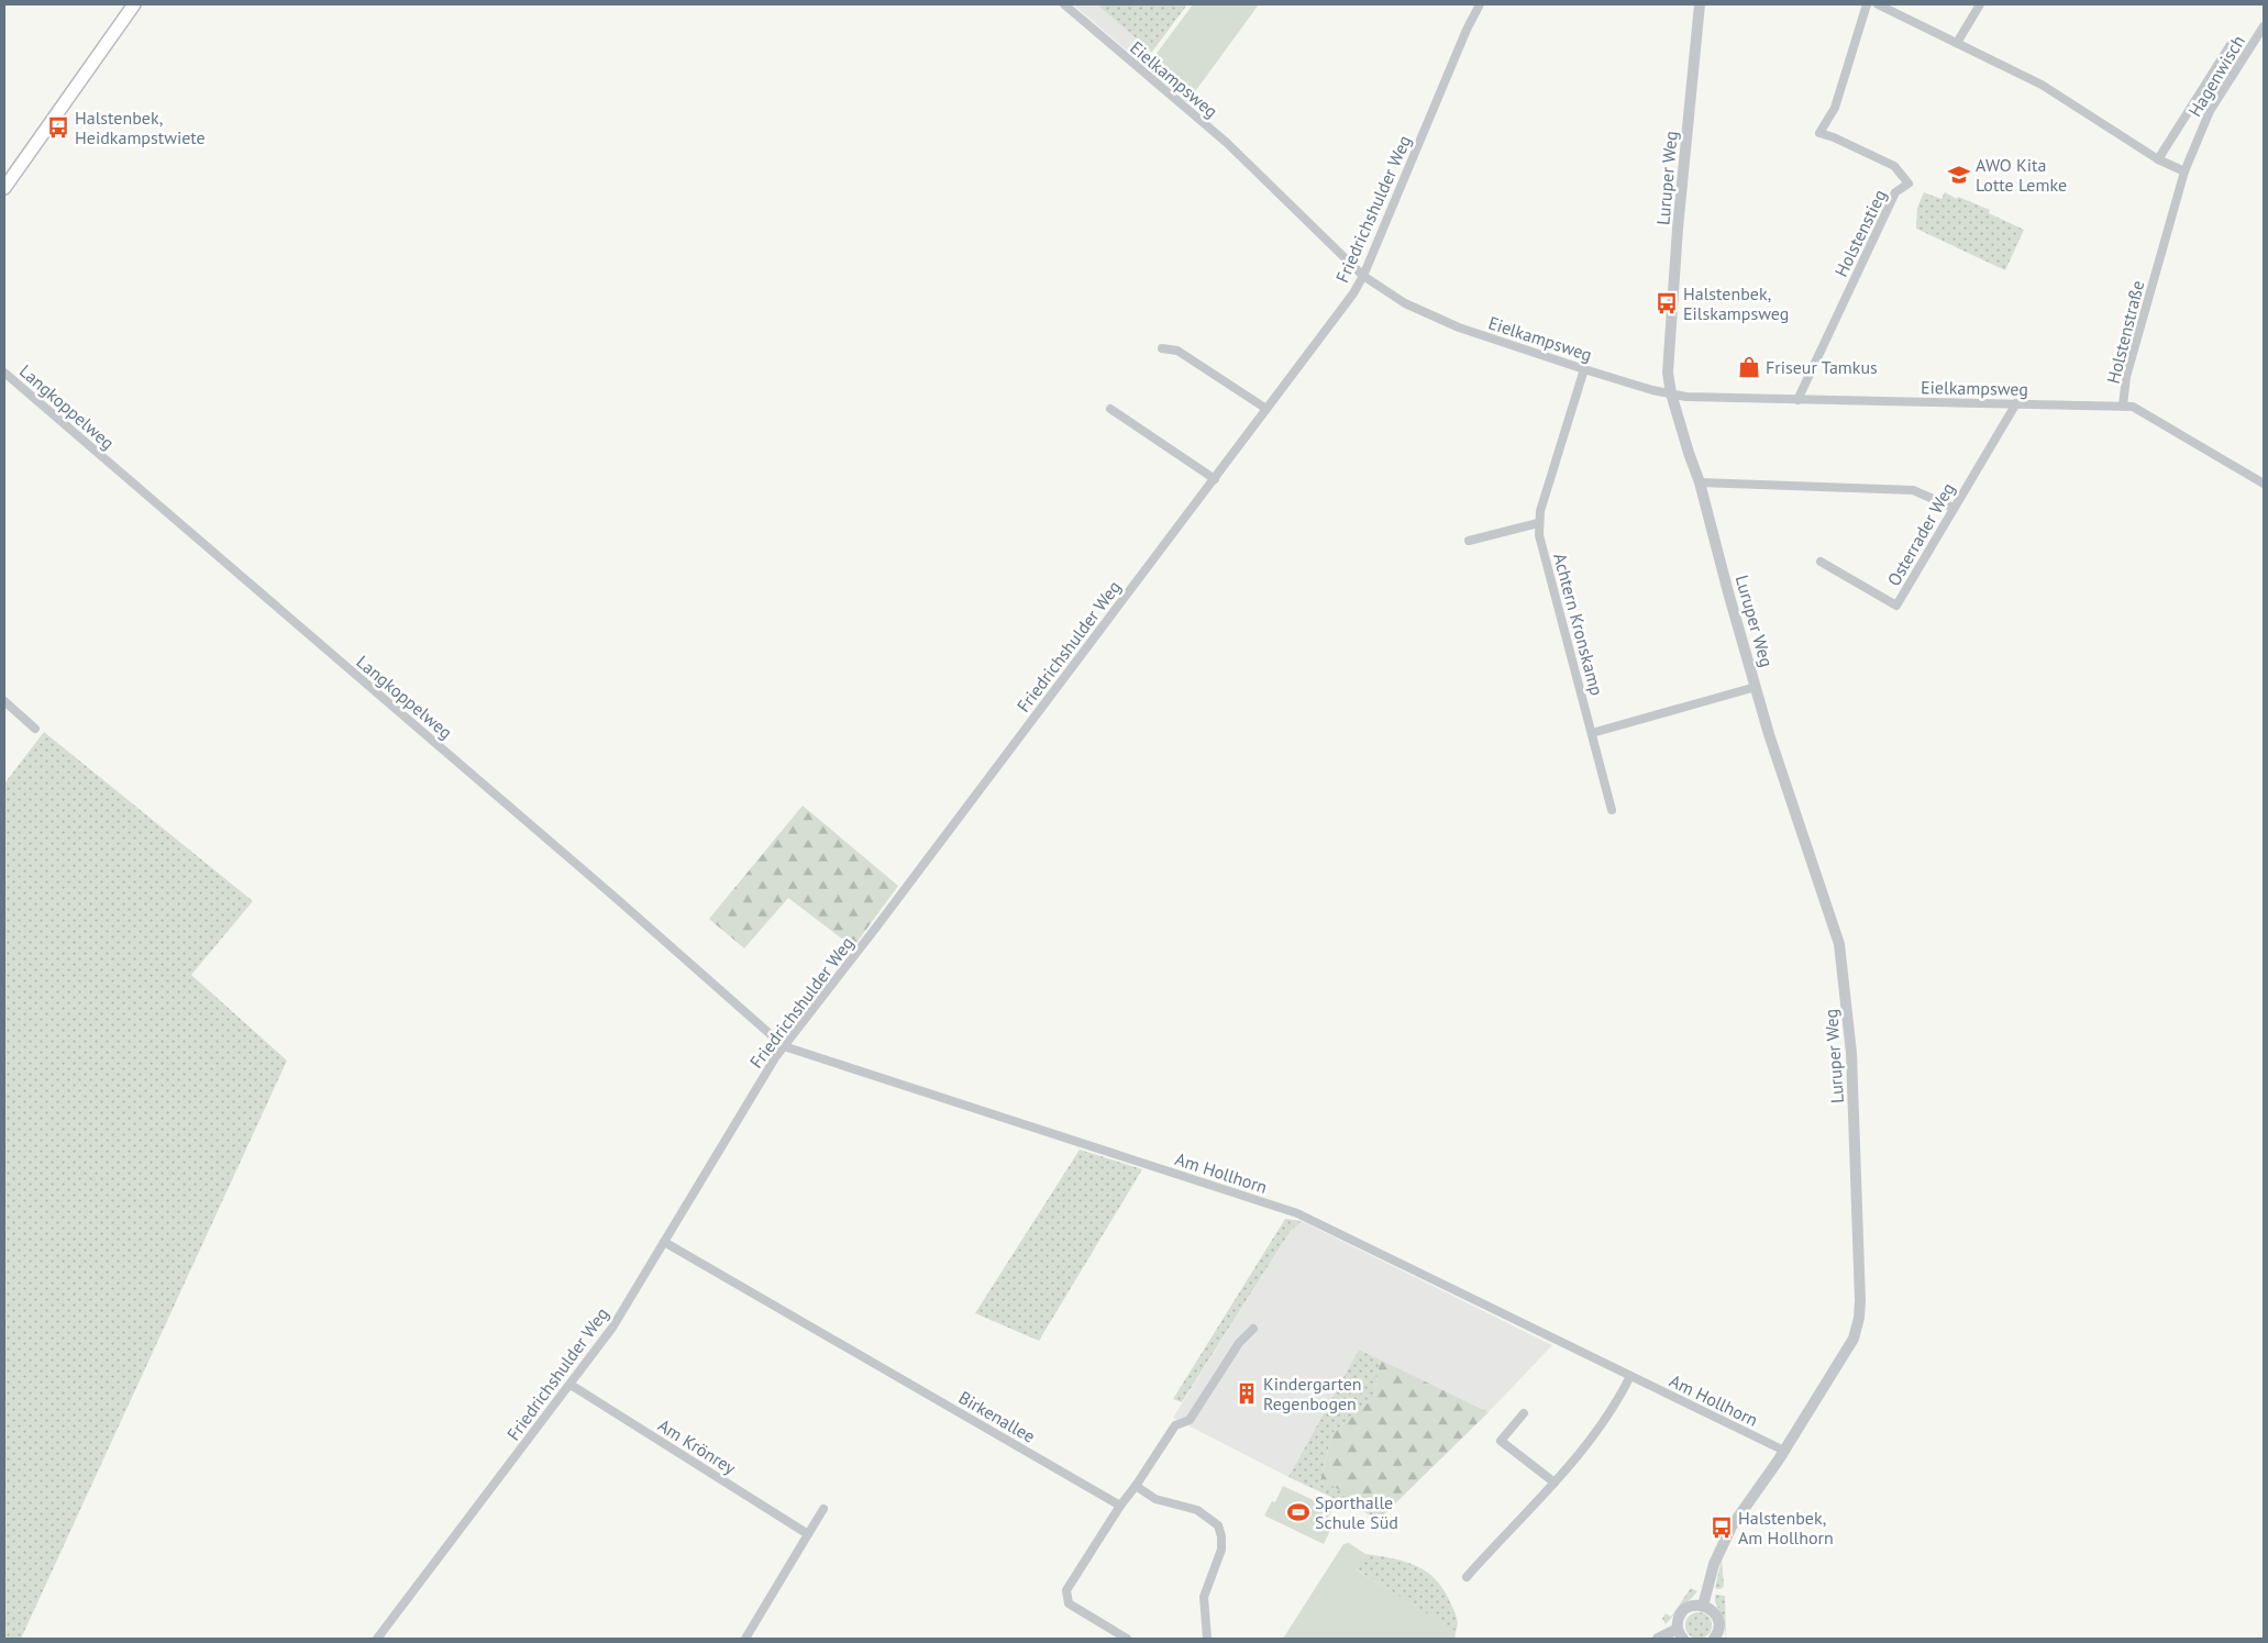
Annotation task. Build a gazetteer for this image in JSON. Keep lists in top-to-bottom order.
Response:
{
  "streets": {
    "street": [
      "Hagenwisch",
      "Eielkampsweg",
      "Luruper Weg",
      "Friedrichshulder Weg",
      "Holstenstieg",
      "Holstenstraße",
      "Langkoppelweg",
      "Osterrader Weg",
      "Achtern Kronskamp",
      "Am Hollhorn",
      "Birkenallee",
      "Am Krönrey"
    ]
  },
  "crossings": [
    ["Hagenwisch", "Holstenstraße"],
    ["Eielkampsweg", "Luruper Weg"],
    ["Eielkampsweg", "Friedrichshulder Weg"],
    ["Eielkampsweg", "Holstenstieg"],
    ["Eielkampsweg", "Holstenstraße"],
    ["Eielkampsweg", "Osterrader Weg"],
    ["Eielkampsweg", "Achtern Kronskamp"],
    ["Luruper Weg", "Am Hollhorn"],
    ["Friedrichshulder Weg", "Langkoppelweg"],
    ["Friedrichshulder Weg", "Am Hollhorn"],
    ["Friedrichshulder Weg", "Birkenallee"],
    ["Friedrichshulder Weg", "Am Krönrey"],
    ["Langkoppelweg", "Am Hollhorn"]
  ],
  "places": {
    "bus stop": ["Halstenbek, Heidkampstwiete", "Halstenbek, Eilskampsweg", "Halstenbek, Am Hollhorn"],
    "school or university": ["AWO Kita Lotte Lemke"],
    "shop": ["Friseur Tamkus"],
    "building": ["Kindergarten Regenbogen"],
    "sports": ["Sporthalle Schule Süd"]
  }
}
